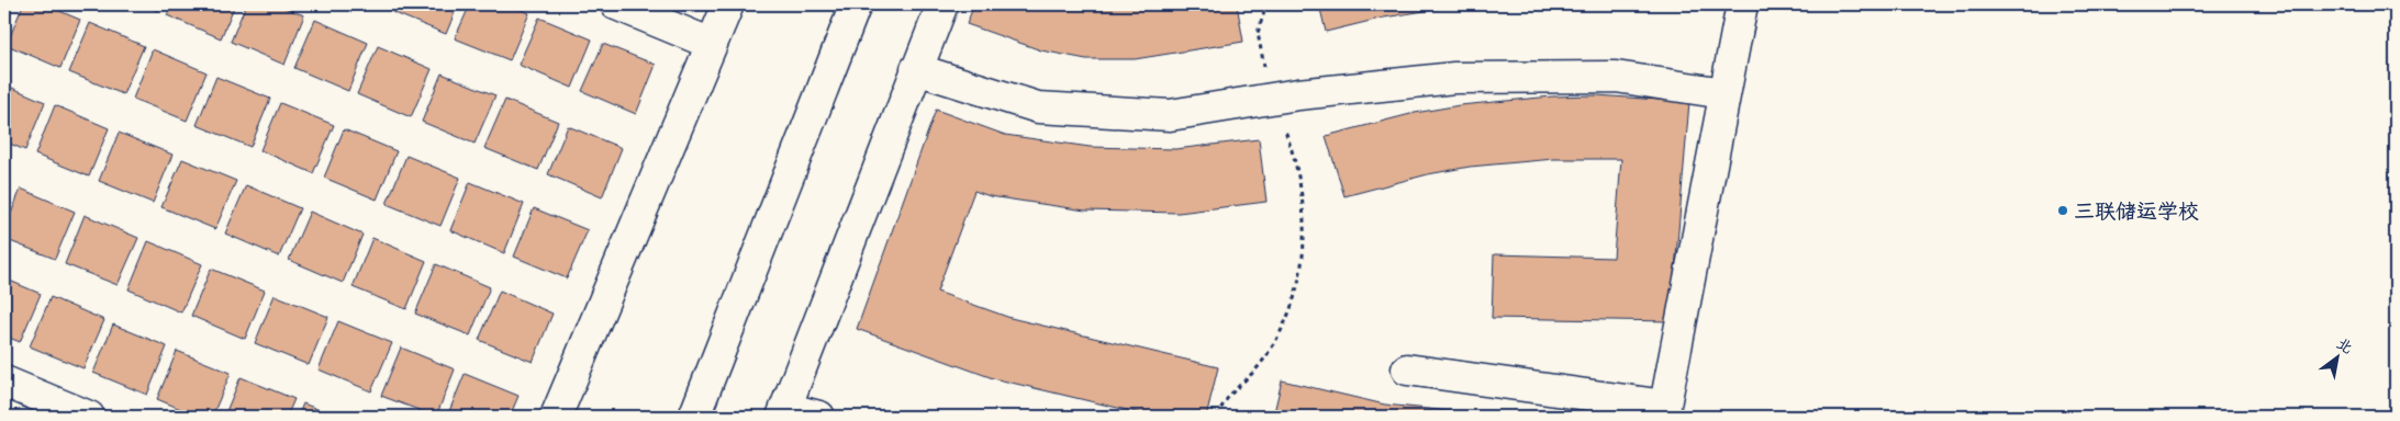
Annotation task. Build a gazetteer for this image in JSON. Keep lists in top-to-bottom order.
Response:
{
  "places": ["三联储运学校"],
  "north": "top right"
}
